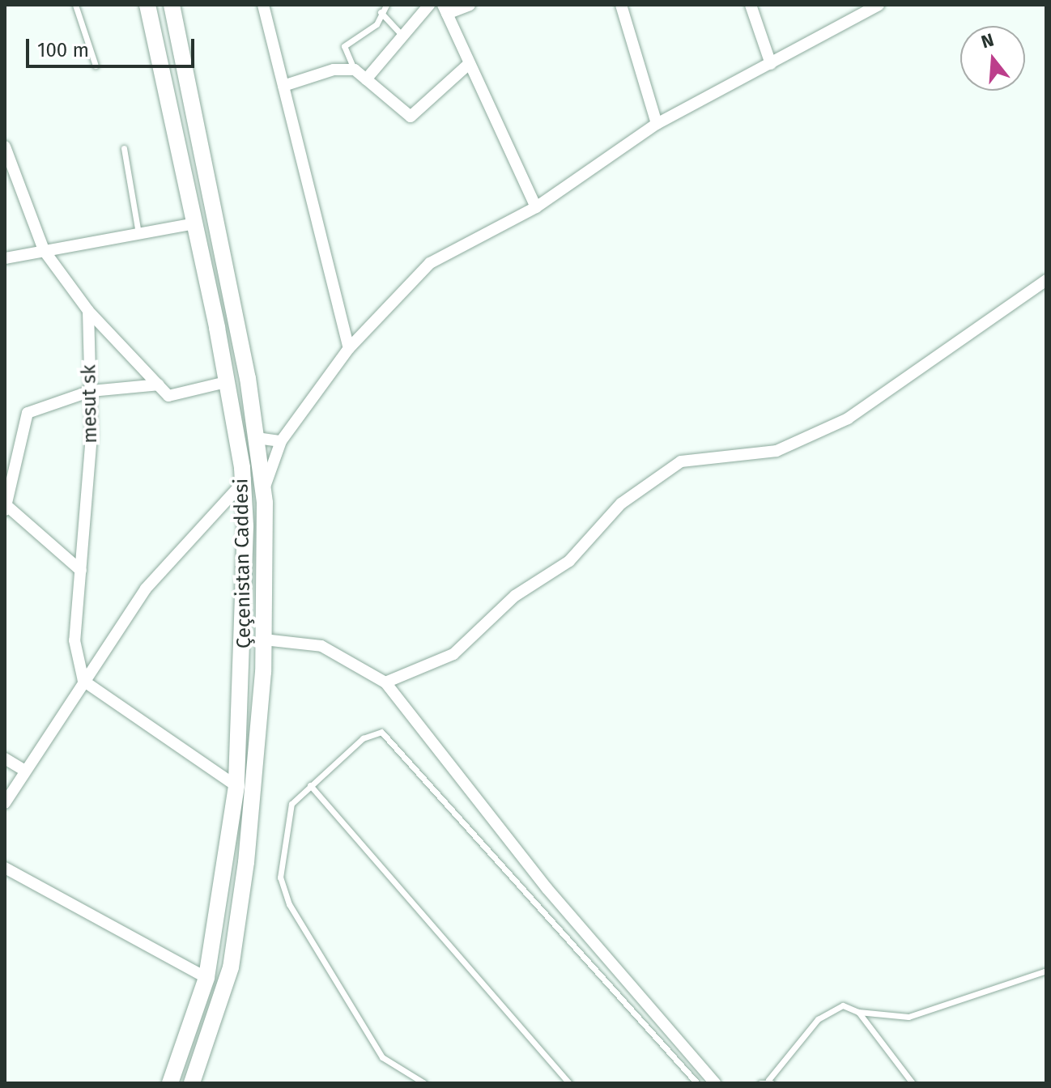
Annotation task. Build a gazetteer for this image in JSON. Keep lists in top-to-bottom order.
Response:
{
  "streets": {
    "main road": ["Çeçenistan Caddesi"],
    "street": ["mesut sk"]
  },
  "scale_bar": "100 m",
  "north": "top"
}
